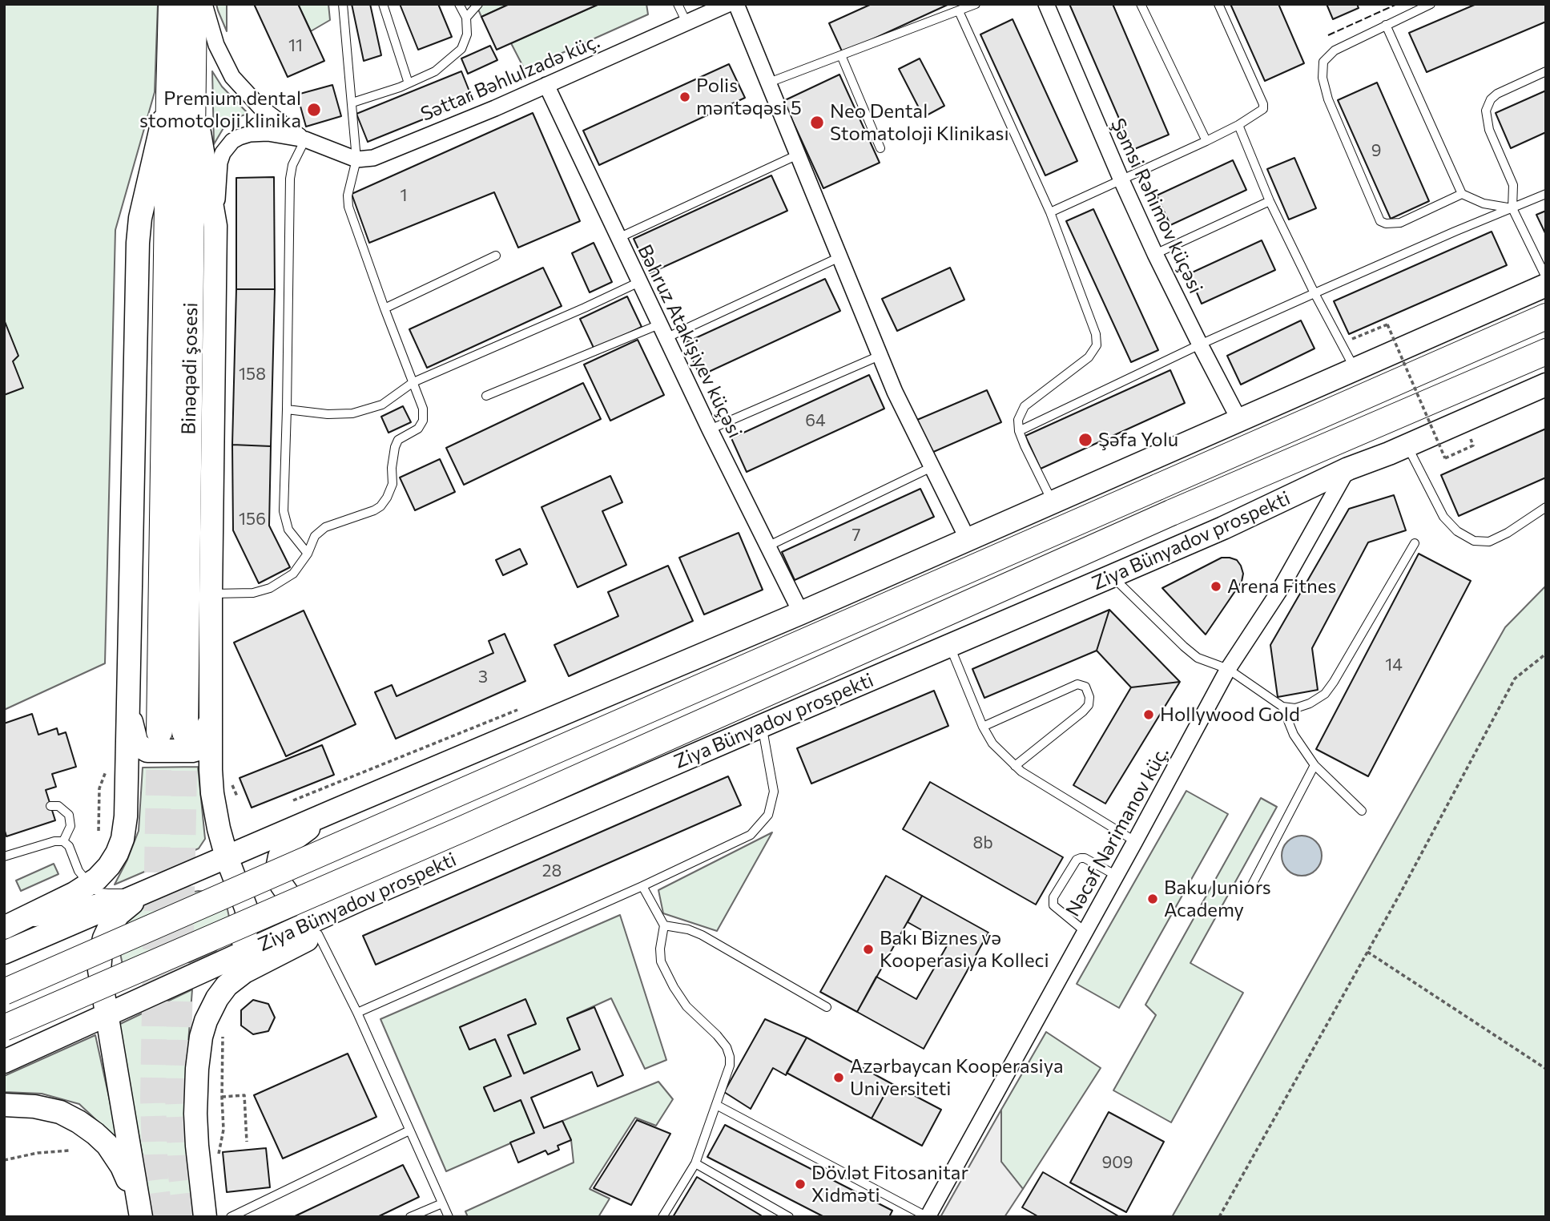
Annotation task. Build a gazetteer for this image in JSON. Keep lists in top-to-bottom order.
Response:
{
  "streets": {
    "main road": ["Binəqədi şosesi", "Ziya Bünyadov prospekti"],
    "street": [
      "Səttar Bəhlulzadə küç.",
      "Şəmsi Rəhimov küçəsi",
      "Bəhruz Atakişiyev küçəsi",
      "Nəcəf Nərimanov küç."
    ]
  },
  "crossings": [
    ["Səttar Bəhlulzadə küç.", "Bəhruz Atakişiyev küçəsi"],
    ["Ziya Bünyadov prospekti", "Nəcəf Nərimanov küç."]
  ],
  "places": [
    "Polis məntəqəsi 5",
    "Premium dental stomotoloji klinika",
    "Neo Dental Stomatoloji Klinikası",
    "Şəfa Yolu",
    "Arena Fitnes",
    "Hollywood Gold",
    "Baku Juniors Academy",
    "Bakı Biznes və Kooperasiya Kolleci",
    "Azərbaycan Kooperasiya Universiteti",
    "Dövlət Fitosanitar Xidməti"
  ],
  "house_numbers": [
    "11",
    "9",
    "1",
    "158",
    "64",
    "156",
    "7",
    "14",
    "3",
    "8b",
    "28",
    "909"
  ]
}
